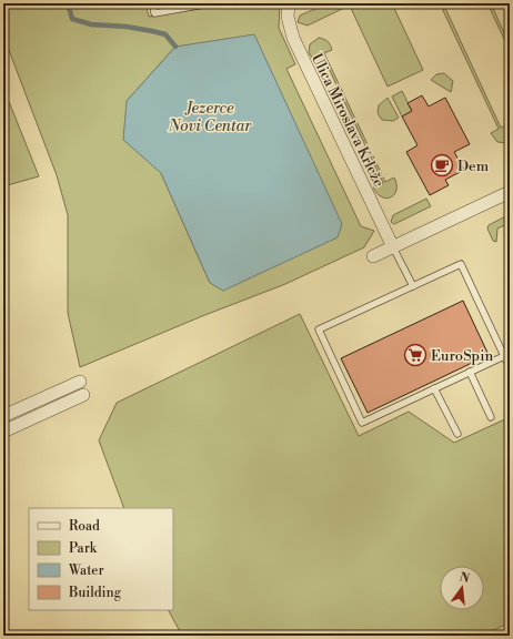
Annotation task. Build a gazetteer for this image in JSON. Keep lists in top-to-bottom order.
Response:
{
  "streets": {
    "street": ["Ulica Miroslava Krleže"]
  },
  "water": ["Jezerce Novi Centar"],
  "places": {
    "cafe": ["Dem"],
    "supermarket": ["EuroSpin"]
  },
  "legend": [
    "Road",
    "Park",
    "Water",
    "Building"
  ],
  "north": "top"
}
